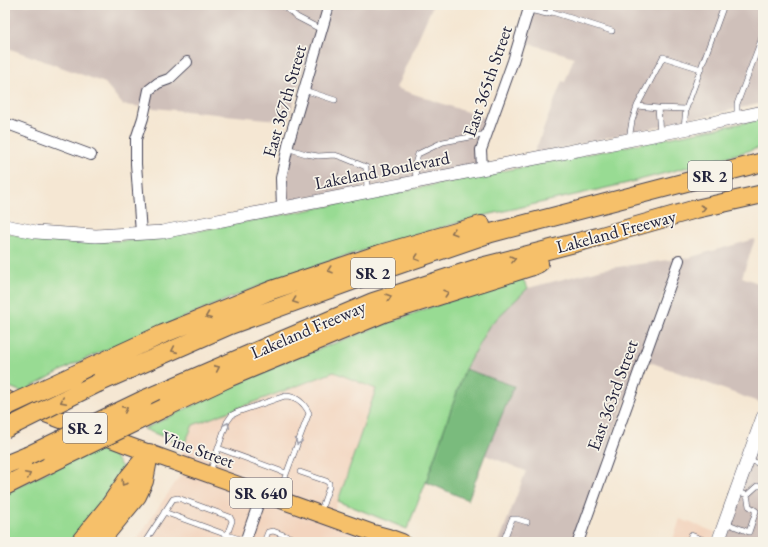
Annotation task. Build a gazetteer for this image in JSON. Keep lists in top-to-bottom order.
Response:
{
  "streets": {
    "highway": ["SR 2", "Lakeland Freeway"],
    "main road": ["Vine Street", "SR 640"],
    "street": [
      "East 365th Street",
      "East 367th Street",
      "Lakeland Boulevard",
      "East 363rd Street"
    ]
  },
  "crossings": [
    ["East 365th Street", "Lakeland Boulevard"],
    ["East 367th Street", "Lakeland Boulevard"]
  ]
}
